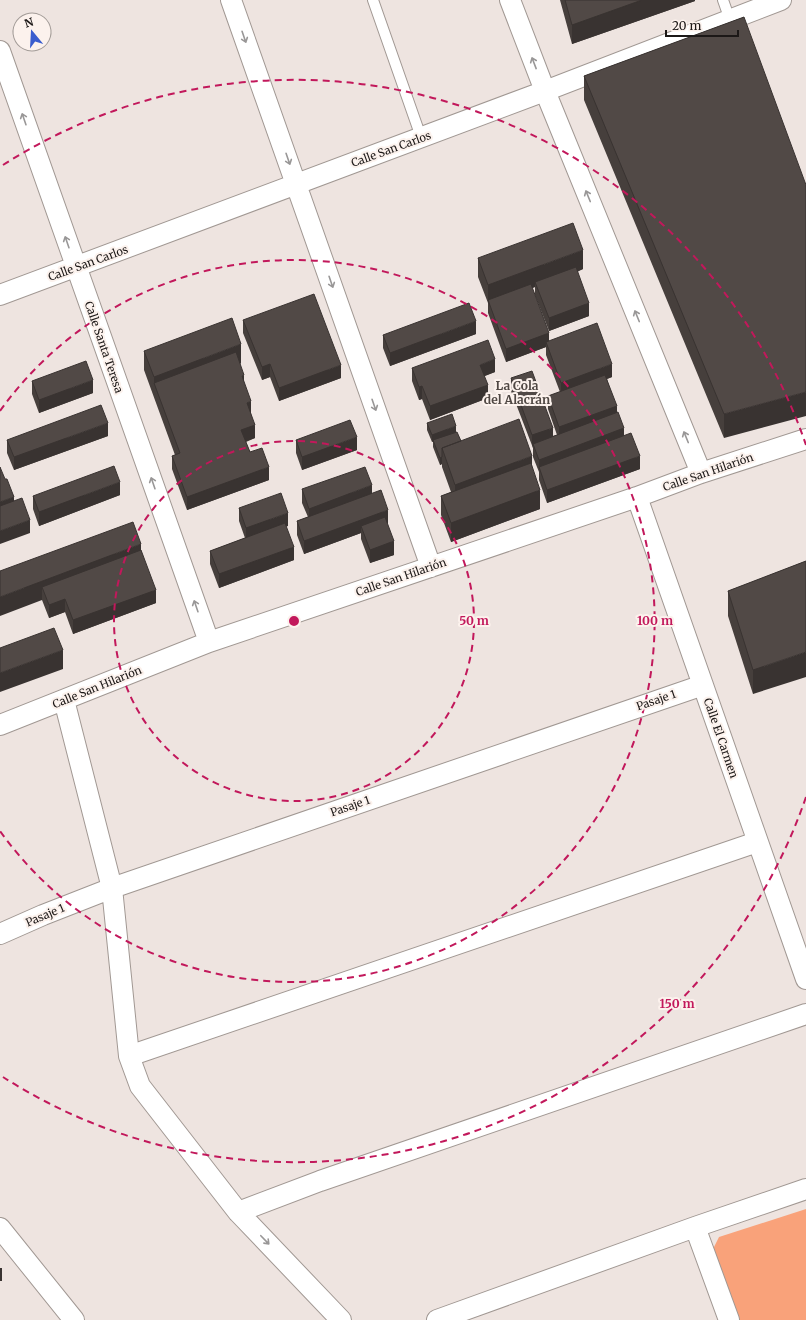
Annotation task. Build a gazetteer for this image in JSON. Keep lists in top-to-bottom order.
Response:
{
  "streets": {
    "street": [
      "Calle San Carlos",
      "Calle Santa Teresa",
      "Calle San Hilarión",
      "Pasaje 1",
      "Calle El Carmen"
    ]
  },
  "crossings": [
    ["Calle San Carlos", "Calle Santa Teresa"],
    ["Calle Santa Teresa", "Calle San Hilarión"],
    ["Calle San Hilarión", "Calle El Carmen"],
    ["Pasaje 1", "Calle El Carmen"]
  ],
  "one_way": ["Calle Santa Teresa"],
  "districts": ["La Cola del Alacrán"],
  "scale_bar": "20 m",
  "north": "top",
  "rings": ["50 m", "100 m", "150 m"]
}
